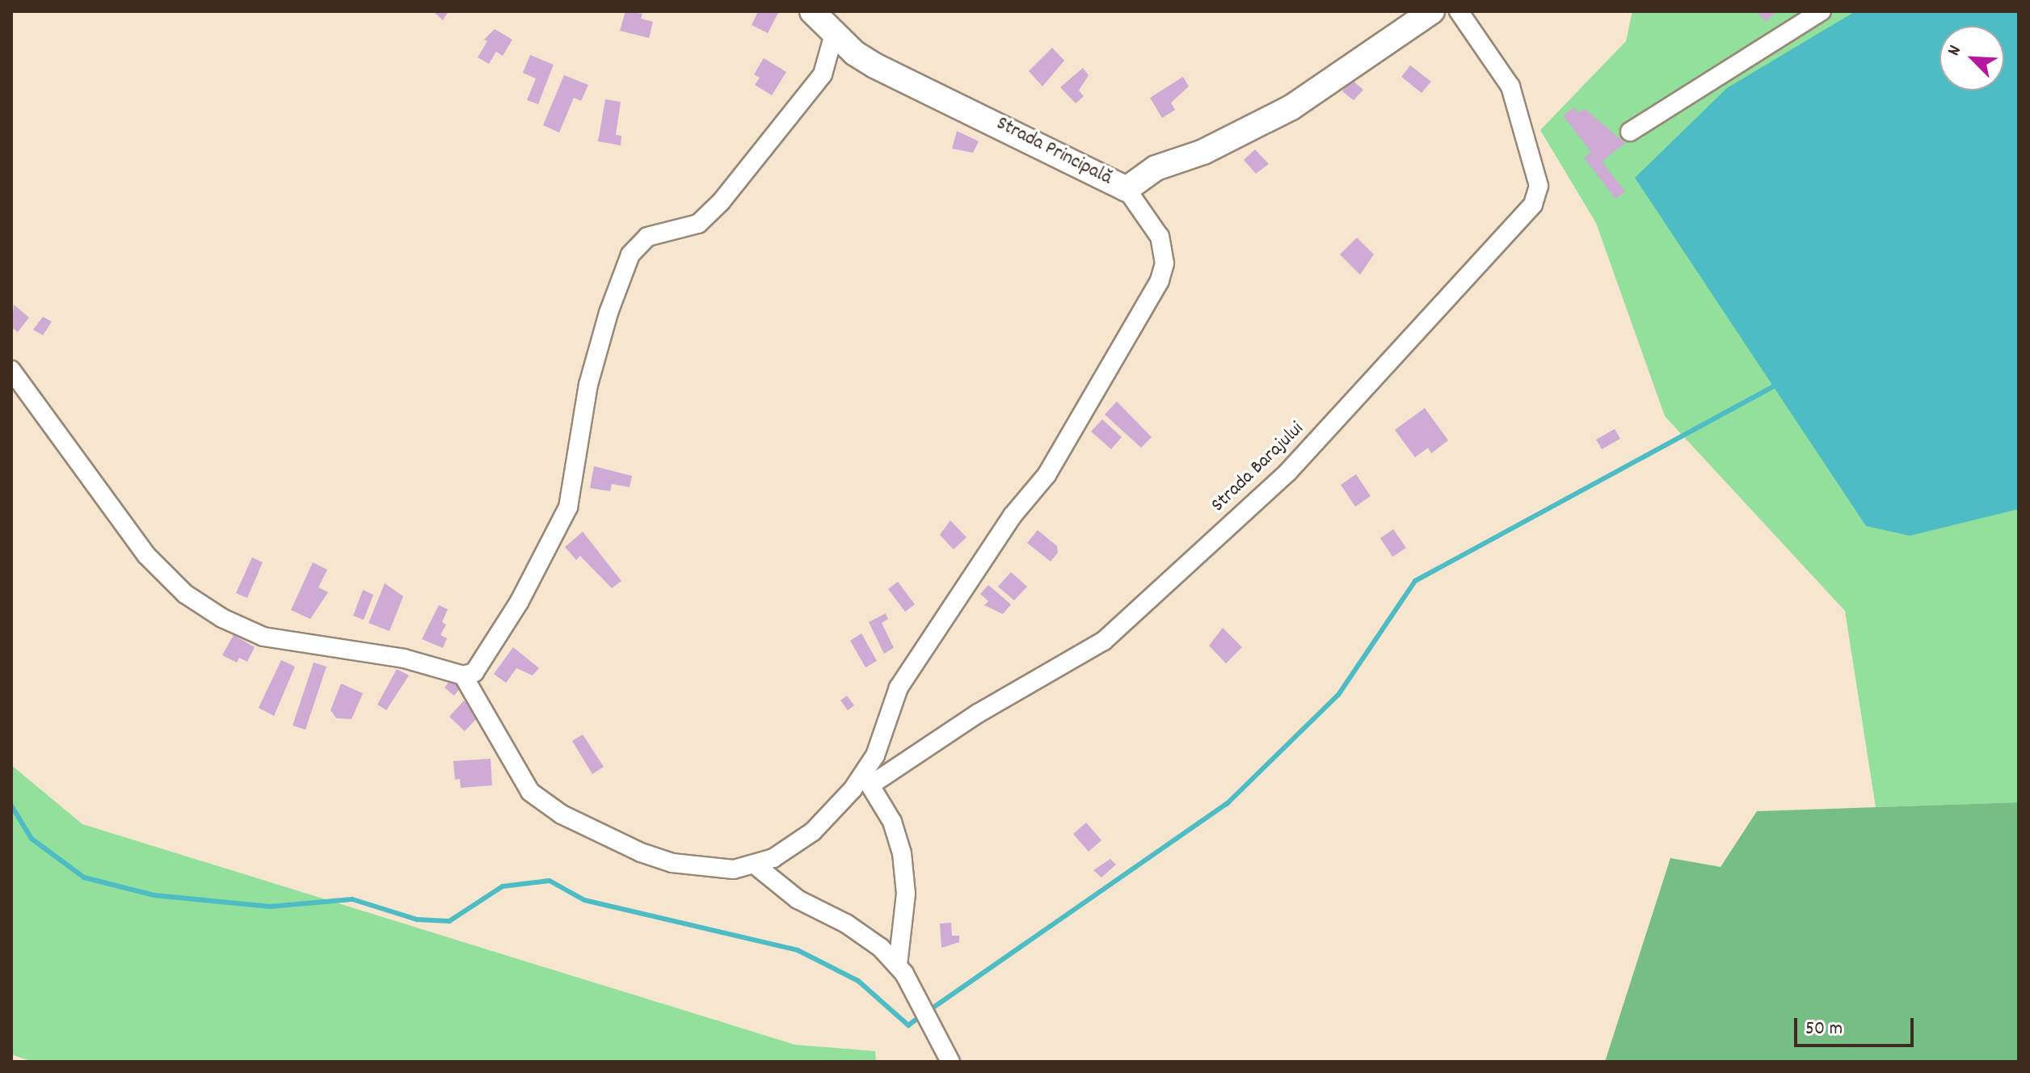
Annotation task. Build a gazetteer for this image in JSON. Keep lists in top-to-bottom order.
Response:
{
  "streets": {
    "main road": ["Strada Principală"],
    "street": ["Strada Barajului"]
  },
  "scale_bar": "50 m",
  "north": "top left"
}
